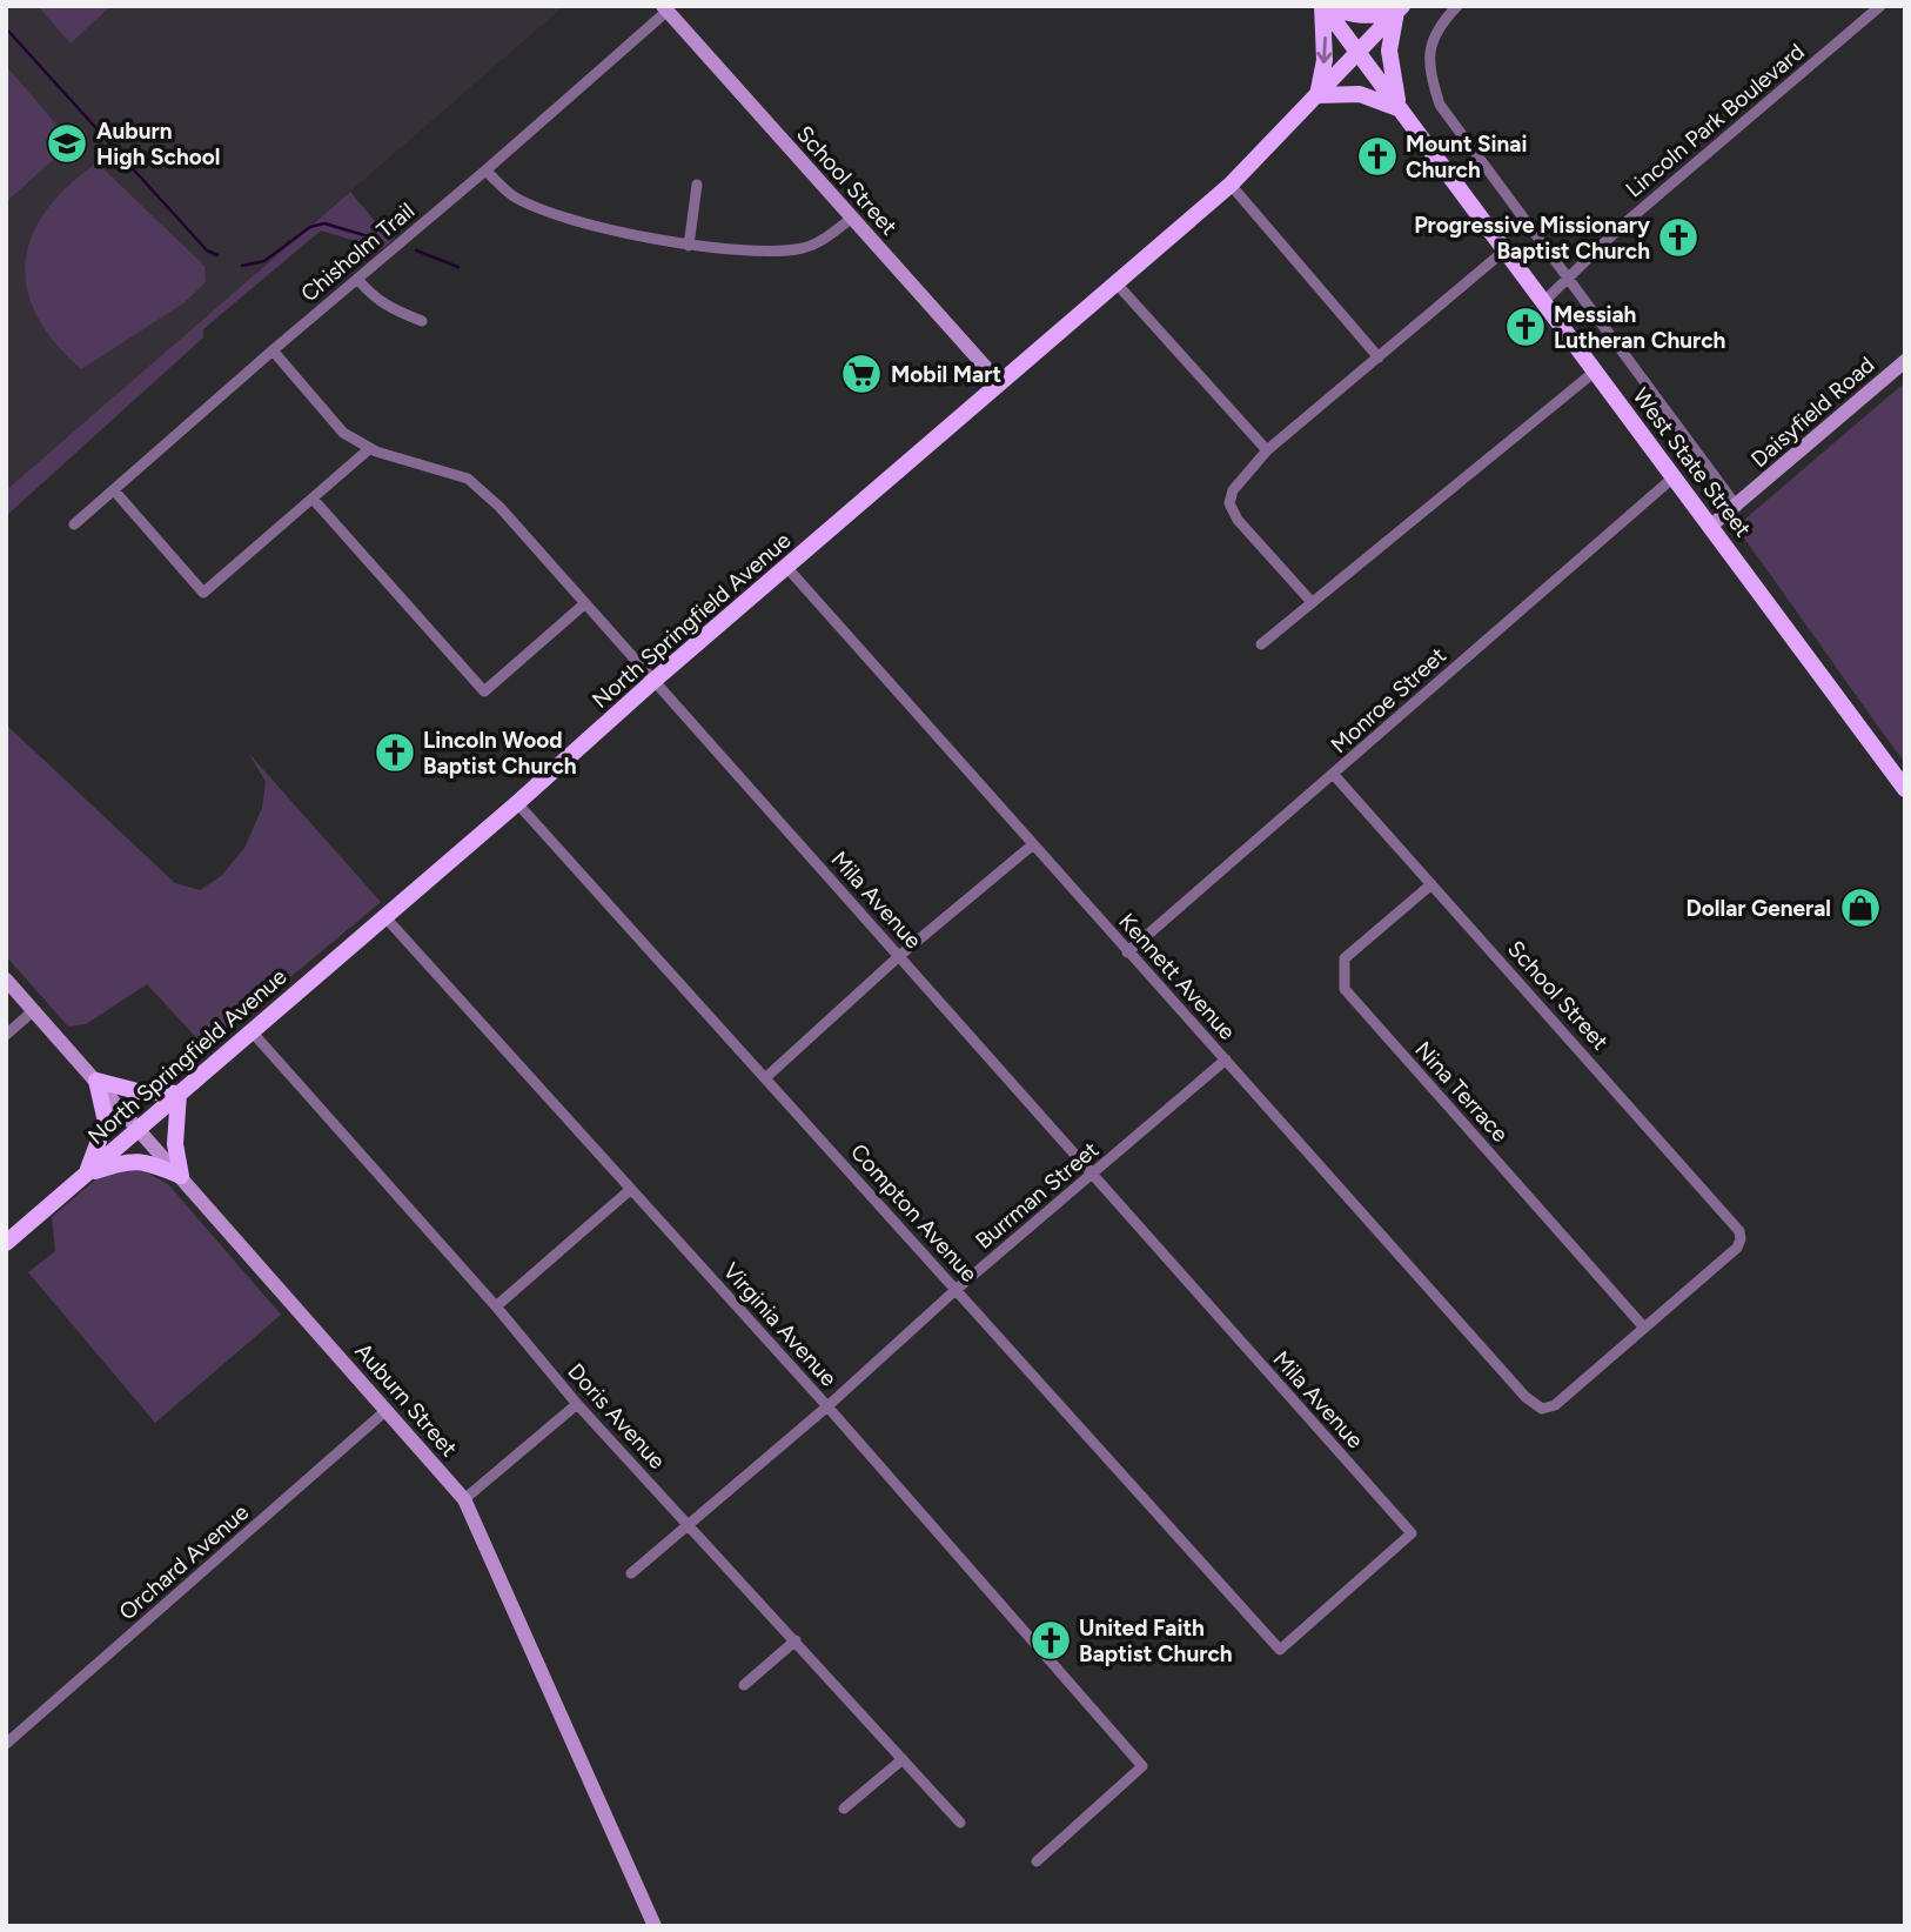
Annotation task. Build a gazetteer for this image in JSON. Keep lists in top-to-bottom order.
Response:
{
  "streets": {
    "main road": [
      "School Street",
      "Daisyfield Road",
      "West State Street",
      "North Springfield Avenue",
      "Auburn Street"
    ],
    "street": [
      "Lincoln Park Boulevard",
      "Chisholm Trail",
      "Monroe Street",
      "Mila Avenue",
      "Kennett Avenue",
      "Nina Terrace",
      "Burrman Street",
      "Compton Avenue",
      "Virginia Avenue",
      "Doris Avenue",
      "Orchard Avenue"
    ]
  },
  "crossings": [
    ["Lincoln Park Boulevard", "West State Street"],
    ["School Street", "Chisholm Trail"],
    ["School Street", "North Springfield Avenue"],
    ["School Street", "Monroe Street"],
    ["School Street", "Kennett Avenue"],
    ["School Street", "Nina Terrace"],
    ["Chisholm Trail", "Mila Avenue"],
    ["Daisyfield Road", "West State Street"],
    ["West State Street", "North Springfield Avenue"],
    ["West State Street", "Monroe Street"],
    ["North Springfield Avenue", "Mila Avenue"],
    ["North Springfield Avenue", "Kennett Avenue"],
    ["North Springfield Avenue", "Compton Avenue"],
    ["North Springfield Avenue", "Virginia Avenue"],
    ["North Springfield Avenue", "Auburn Street"],
    ["North Springfield Avenue", "Doris Avenue"],
    ["Monroe Street", "Kennett Avenue"],
    ["Mila Avenue", "Burrman Street"],
    ["Mila Avenue", "Compton Avenue"],
    ["Kennett Avenue", "Nina Terrace"],
    ["Kennett Avenue", "Burrman Street"],
    ["Burrman Street", "Compton Avenue"],
    ["Burrman Street", "Virginia Avenue"],
    ["Burrman Street", "Doris Avenue"],
    ["Auburn Street", "Orchard Avenue"]
  ],
  "places": {
    "school or university": ["Auburn High School"],
    "church": [
      "Mount Sinai Church",
      "Progressive Missionary Baptist Church",
      "Messiah Lutheran Church",
      "Lincoln Wood Baptist Church",
      "United Faith Baptist Church"
    ],
    "supermarket": ["Mobil Mart"],
    "shop": ["Dollar General"]
  }
}
